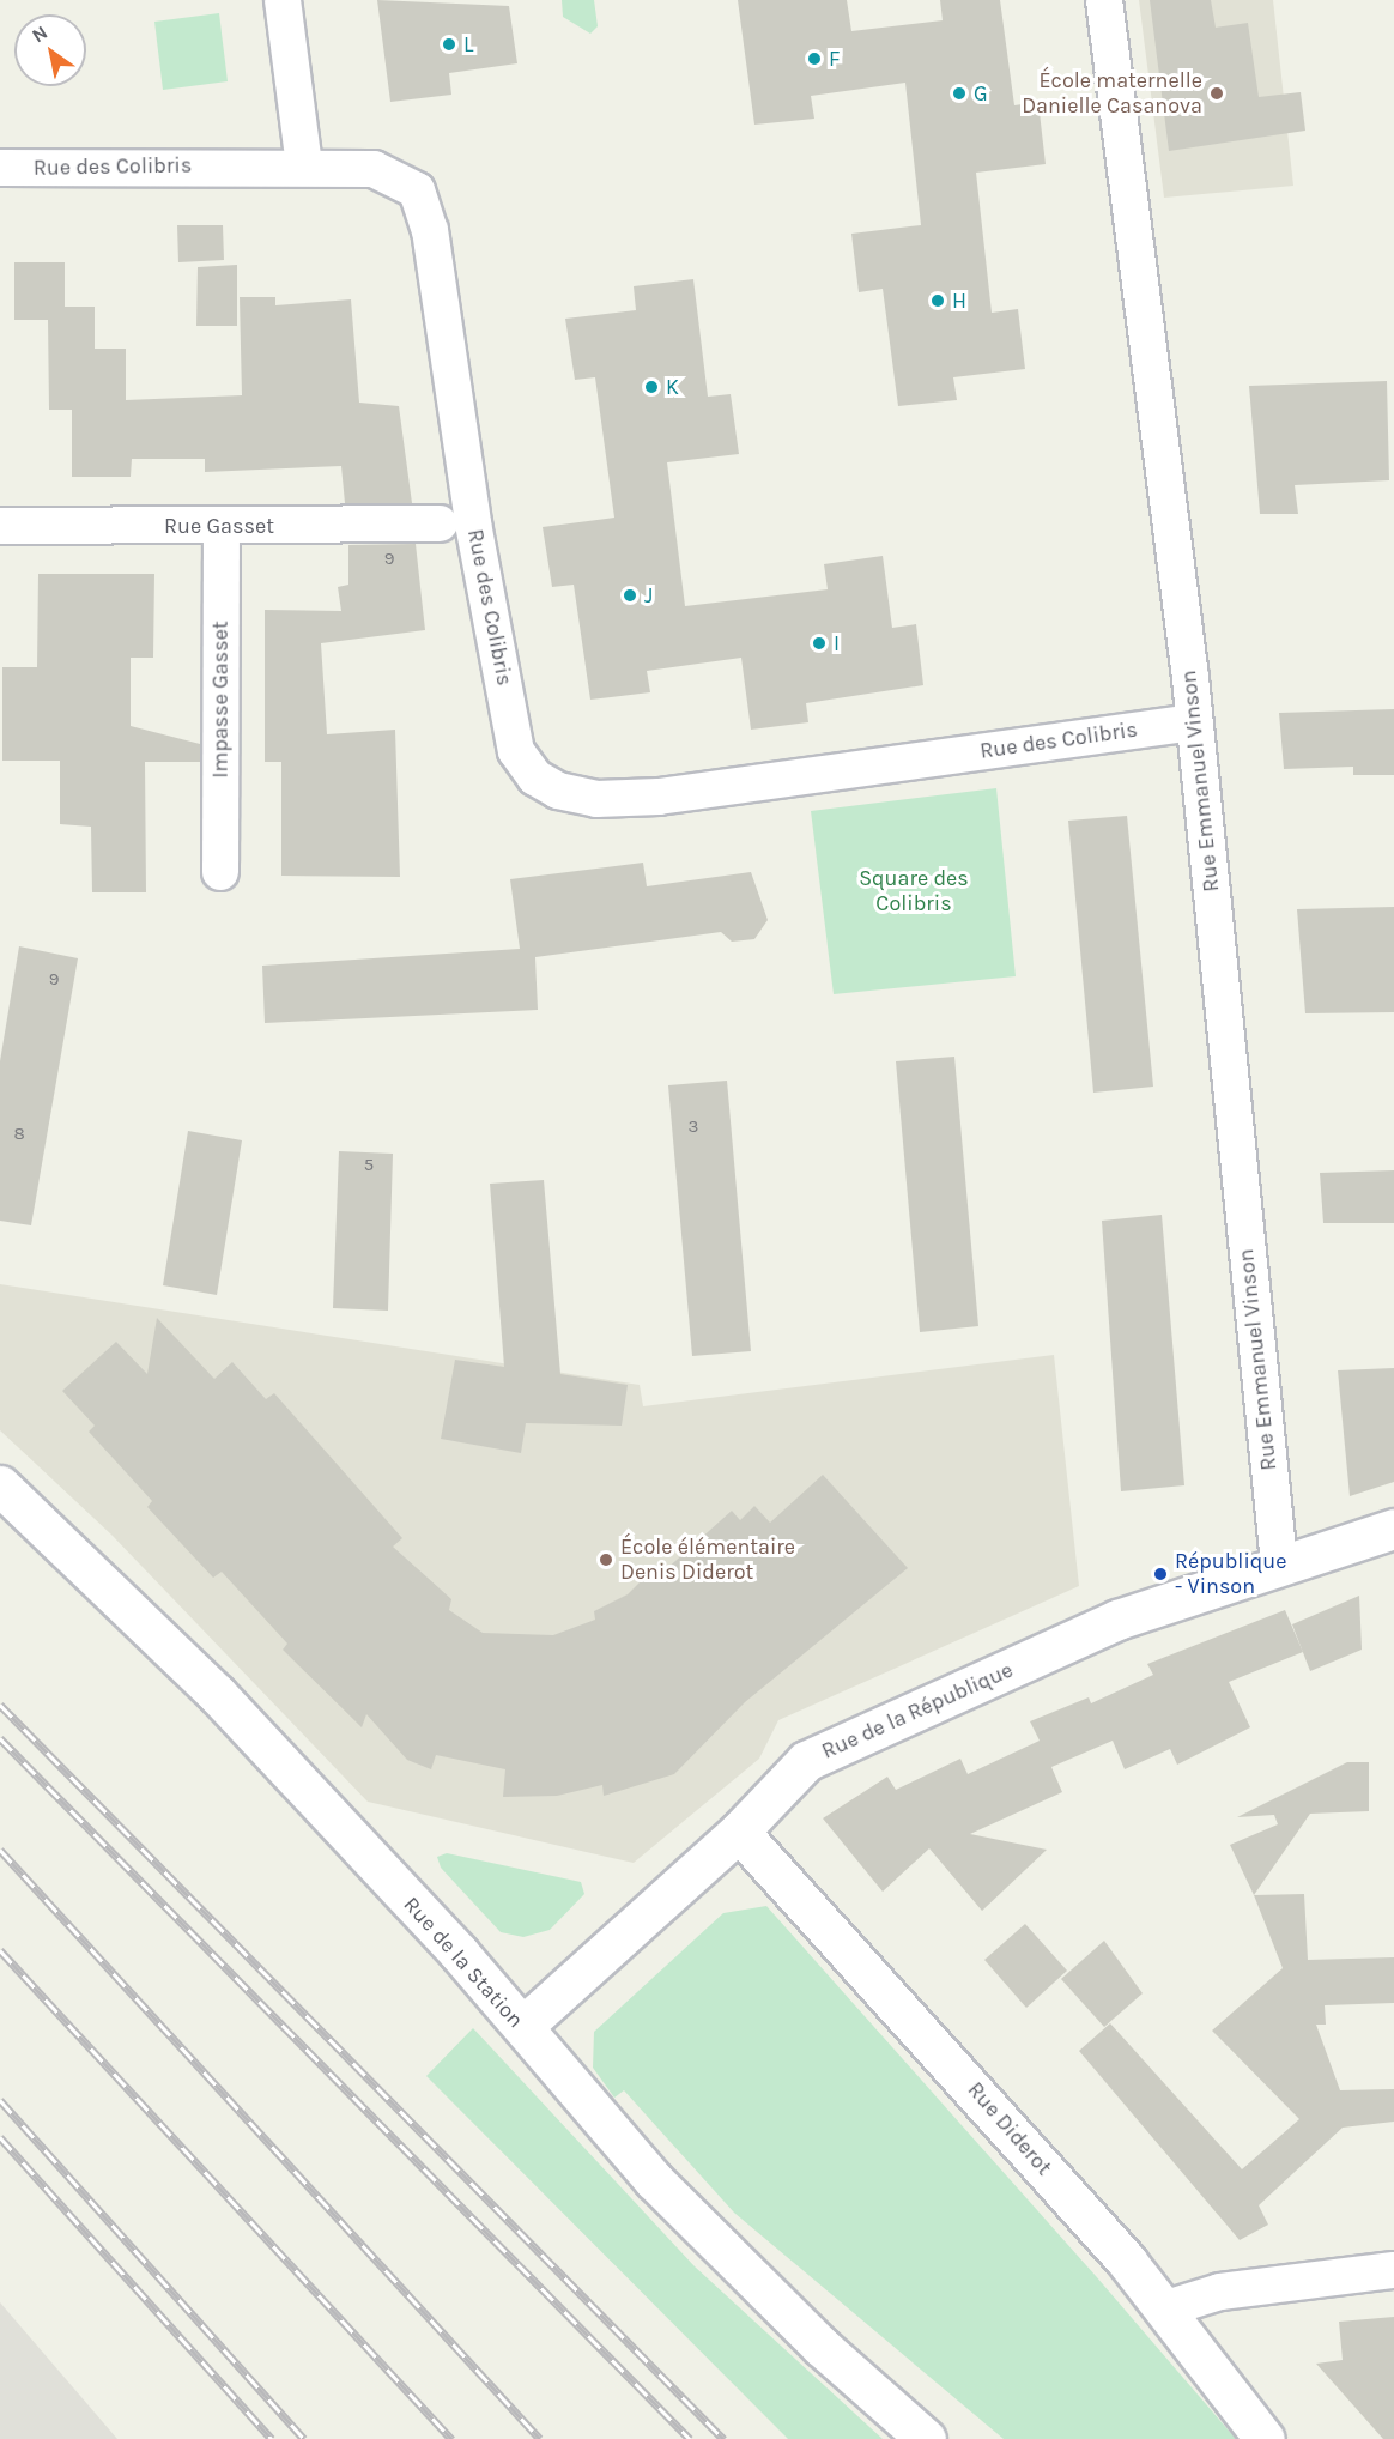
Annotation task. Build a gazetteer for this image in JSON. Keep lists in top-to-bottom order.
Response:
{
  "streets": {
    "street": [
      "Rue des Colibris",
      "Rue Gasset",
      "Impasse Gasset",
      "Rue Emmanuel Vinson",
      "Rue de la République",
      "Rue de la Station",
      "Rue Diderot"
    ]
  },
  "crossings": [
    ["Rue des Colibris", "Rue Emmanuel Vinson"],
    ["Rue Gasset", "Impasse Gasset"],
    ["Rue Emmanuel Vinson", "Rue de la République"],
    ["Rue de la République", "Rue de la Station"],
    ["Rue de la République", "Rue Diderot"]
  ],
  "parks": ["Square des Colibris"],
  "places": [
    "L",
    "F",
    "G",
    "École maternelle Danielle Casanova",
    "H",
    "K",
    "J",
    "I",
    "École élémentaire Denis Diderot",
    "République - Vinson"
  ],
  "house_numbers": [
    "9",
    "9",
    "3",
    "8",
    "5"
  ],
  "north": "top left"
}
